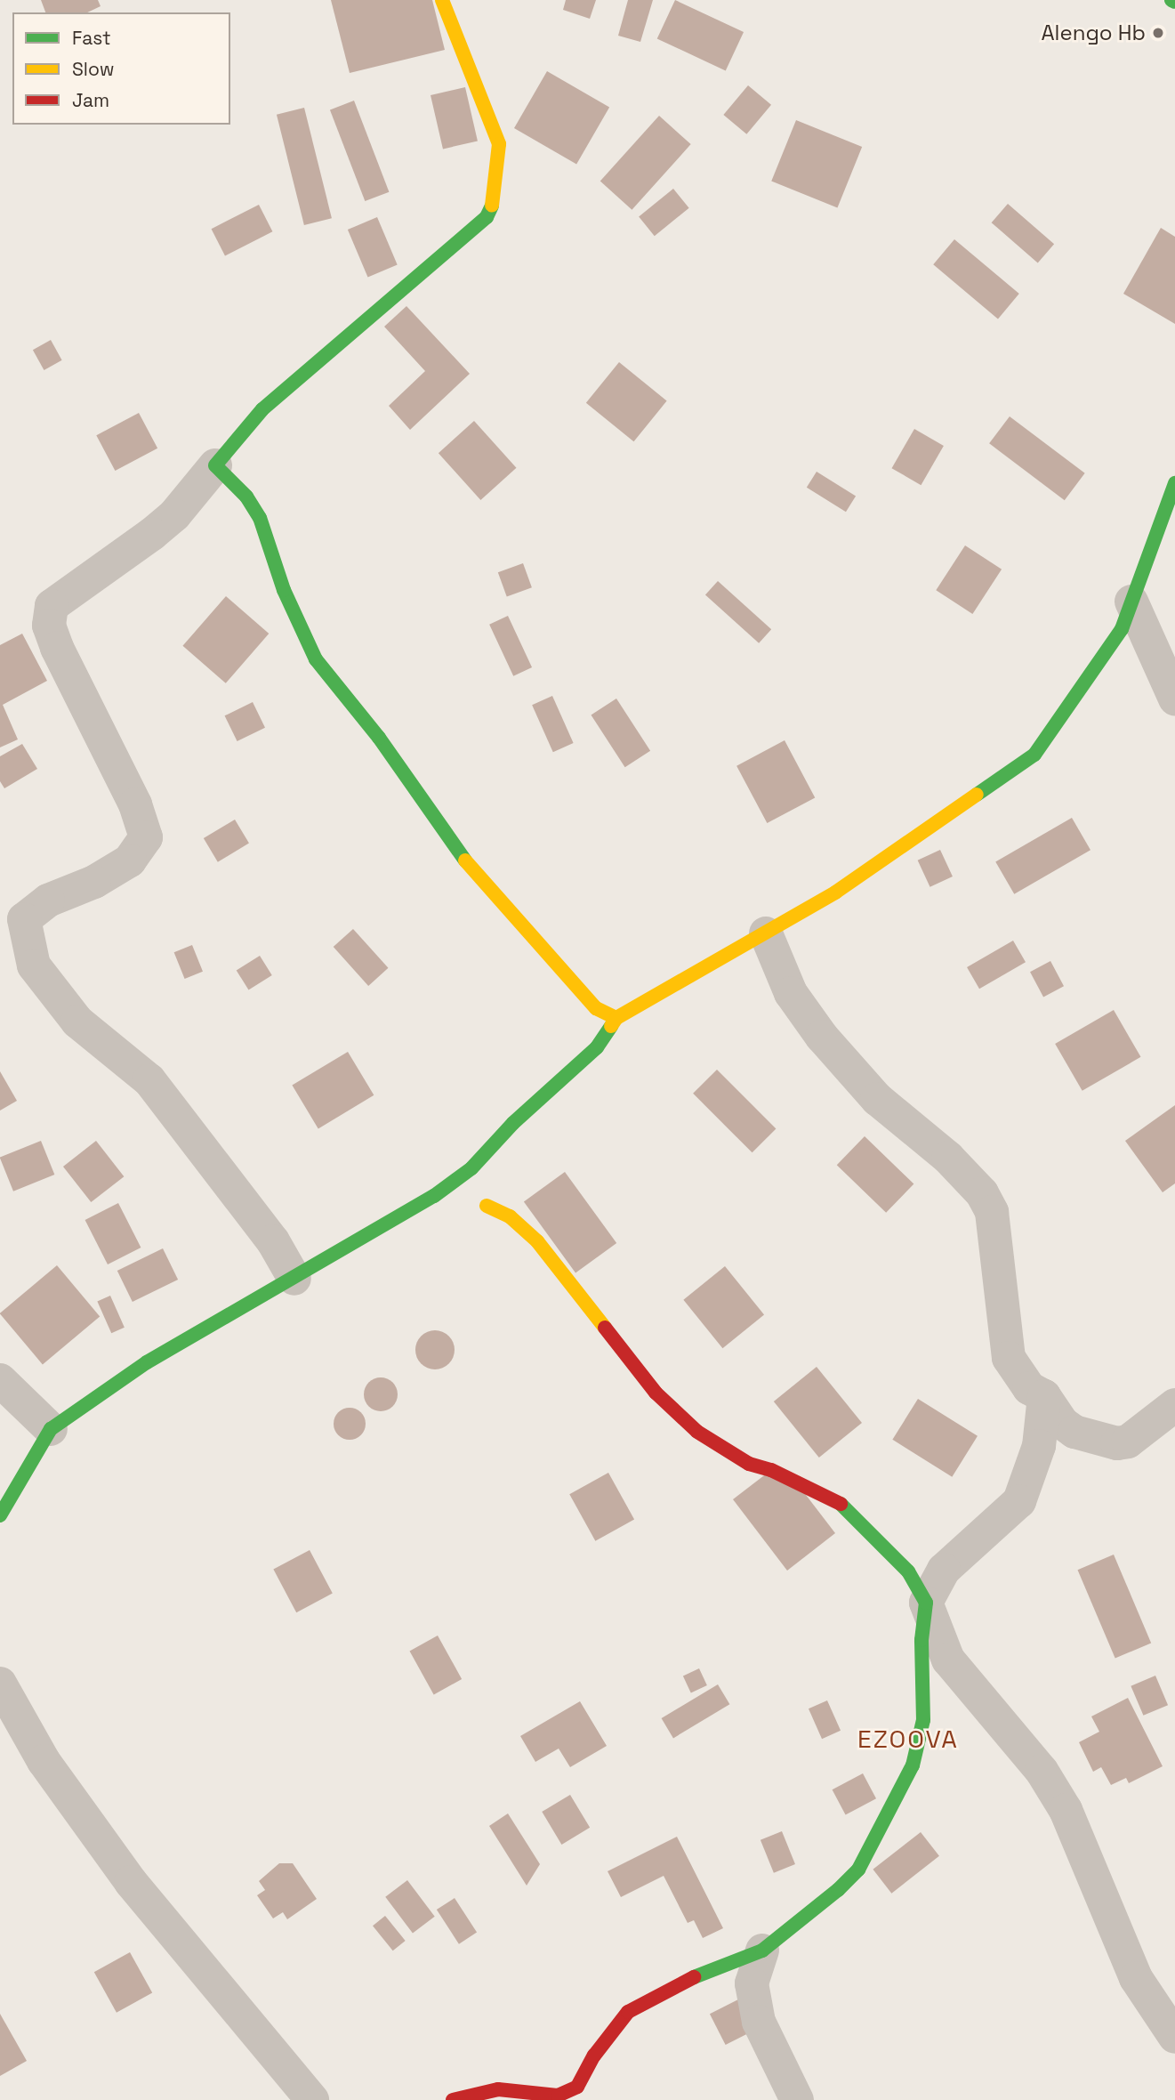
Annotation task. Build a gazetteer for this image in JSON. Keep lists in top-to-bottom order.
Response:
{
  "districts": ["EZOOVA"],
  "places": ["Alengo Hb"],
  "legend": ["Fast", "Slow", "Jam"]
}
